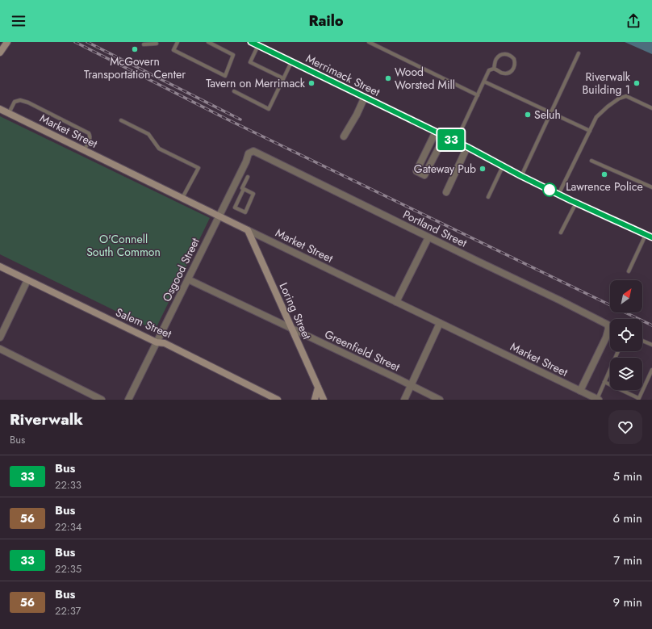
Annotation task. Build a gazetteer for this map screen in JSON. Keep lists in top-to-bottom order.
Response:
{
  "streets": {
    "main road": [
      "Merrimack Street",
      "Market Street",
      "Loring Street",
      "Salem Street"
    ],
    "street": ["Portland Street", "Osgood Street", "Greenfield Street"]
  },
  "crossings": [
    ["Market Street", "Portland Street"],
    ["Market Street", "Osgood Street"],
    ["Market Street", "Loring Street"],
    ["Portland Street", "Osgood Street"],
    ["Osgood Street", "Salem Street"],
    ["Osgood Street", "Greenfield Street"],
    ["Loring Street", "Greenfield Street"]
  ],
  "parks": ["O'Connell South Common"],
  "places": [
    "McGovern Transportation Center",
    "Wood Worsted Mill",
    "Tavern on Merrimack",
    "Riverwalk Building 1",
    "Seluh",
    "Gateway Pub",
    "Lawrence Police"
  ],
  "lines": ["bus line 33"],
  "north": "top right",
  "page": {
    "header": "Railo",
    "on_map": "33",
    "heading": ["Riverwalk", "Bus"],
    "list": [
      {
        "mark": "33",
        "name": "Bus",
        "note": "22:33",
        "value": "5 min"
      },
      {
        "mark": "56",
        "name": "Bus",
        "note": "22:34",
        "value": "6 min"
      },
      {
        "mark": "33",
        "name": "Bus",
        "note": "22:35",
        "value": "7 min"
      },
      {
        "mark": "56",
        "name": "Bus",
        "note": "22:37",
        "value": "9 min"
      }
    ]
  }
}
